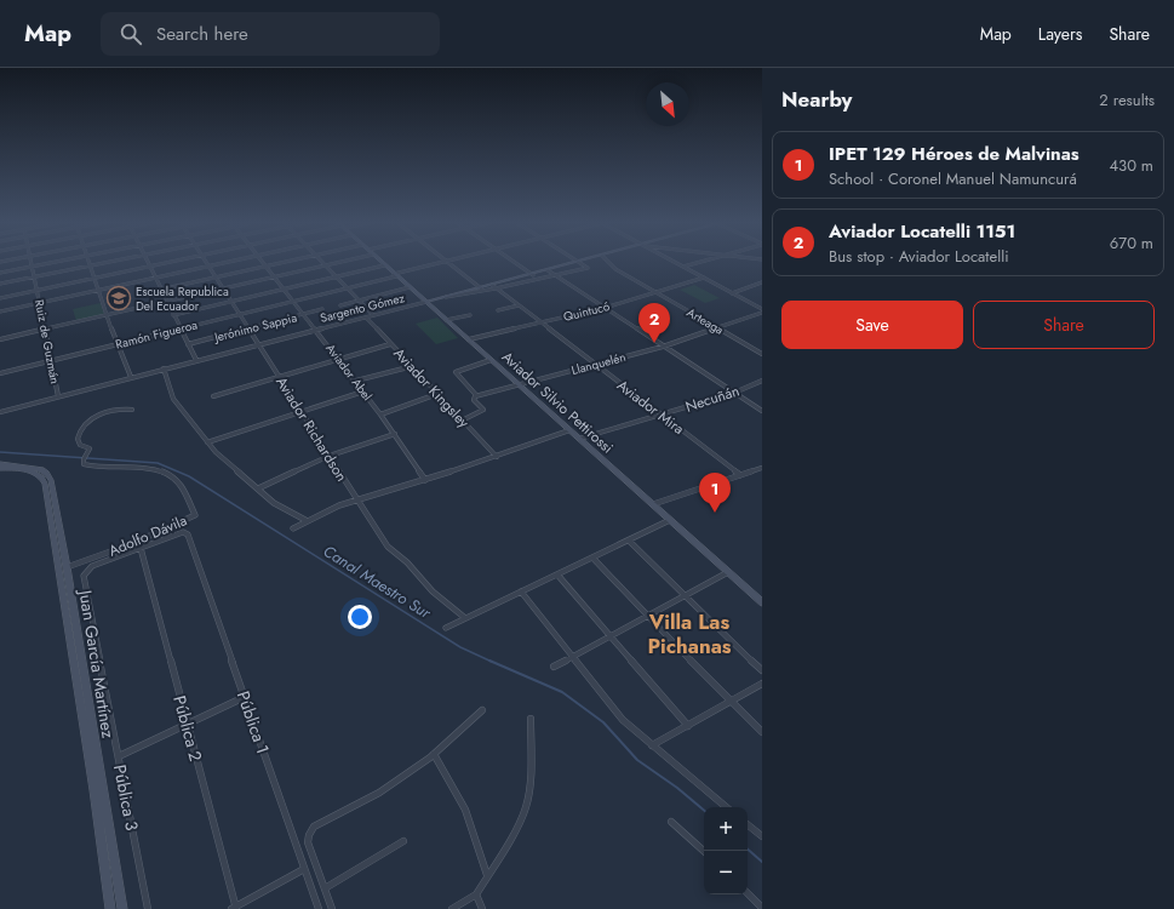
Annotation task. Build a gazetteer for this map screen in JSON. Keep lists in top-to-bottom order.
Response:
{
  "streets": {
    "main road": ["Sargento Gómez", "Aviador Silvio Pettirossi", "Juan García Martínez"],
    "street": [
      "Quintucó",
      "Arteaga",
      "Jerónimo Sappia",
      "Ramón Figueroa",
      "Ruiz de Guzmán",
      "Llanquelén",
      "Aviador Abel",
      "Aviador Kingsley",
      "Necuñán",
      "Aviador Mira",
      "Aviador Richardson",
      "Adolfo Dávila",
      "Pública 1",
      "Pública 2",
      "Pública 3"
    ]
  },
  "crossings": [
    ["Sargento Gómez", "Ruiz de Guzmán"],
    ["Sargento Gómez", "Aviador Abel"],
    ["Sargento Gómez", "Aviador Kingsley"],
    ["Sargento Gómez", "Aviador Silvio Pettirossi"],
    ["Sargento Gómez", "Aviador Mira"],
    ["Sargento Gómez", "Aviador Richardson"],
    ["Quintucó", "Arteaga"],
    ["Quintucó", "Aviador Silvio Pettirossi"],
    ["Quintucó", "Aviador Mira"],
    ["Arteaga", "Llanquelén"],
    ["Jerónimo Sappia", "Aviador Abel"],
    ["Jerónimo Sappia", "Aviador Richardson"],
    ["Ramón Figueroa", "Ruiz de Guzmán"],
    ["Ramón Figueroa", "Aviador Abel"],
    ["Ramón Figueroa", "Aviador Silvio Pettirossi"],
    ["Ramón Figueroa", "Aviador Richardson"],
    ["Llanquelén", "Aviador Silvio Pettirossi"],
    ["Llanquelén", "Aviador Mira"],
    ["Necuñán", "Aviador Silvio Pettirossi"],
    ["Necuñán", "Aviador Mira"],
    ["Adolfo Dávila", "Juan García Martínez"],
    ["Pública 1", "Pública 2"],
    ["Pública 1", "Pública 3"],
    ["Pública 2", "Pública 3"]
  ],
  "districts": ["Villa Las Pichanas"],
  "water": ["Canal Maestro Sur"],
  "places": {
    "school or university": ["Escuela Republica Del Ecuador"]
  },
  "north": "bottom right",
  "page": {
    "header": "Map",
    "search": "Search here",
    "nav": ["Map", "Layers", "Share"],
    "heading": ["Nearby", "2 results"],
    "list": [
      {
        "mark": "1",
        "name": "IPET 129 Héroes de Malvinas",
        "note": "School · Coronel Manuel Namuncurá",
        "value": "430 m"
      },
      {
        "mark": "2",
        "name": "Aviador Locatelli 1151",
        "note": "Bus stop · Aviador Locatelli",
        "value": "670 m"
      }
    ],
    "buttons": ["Save", "Share"],
    "pins": ["2", "1"],
    "map_buttons": ["+", "−"]
  }
}
